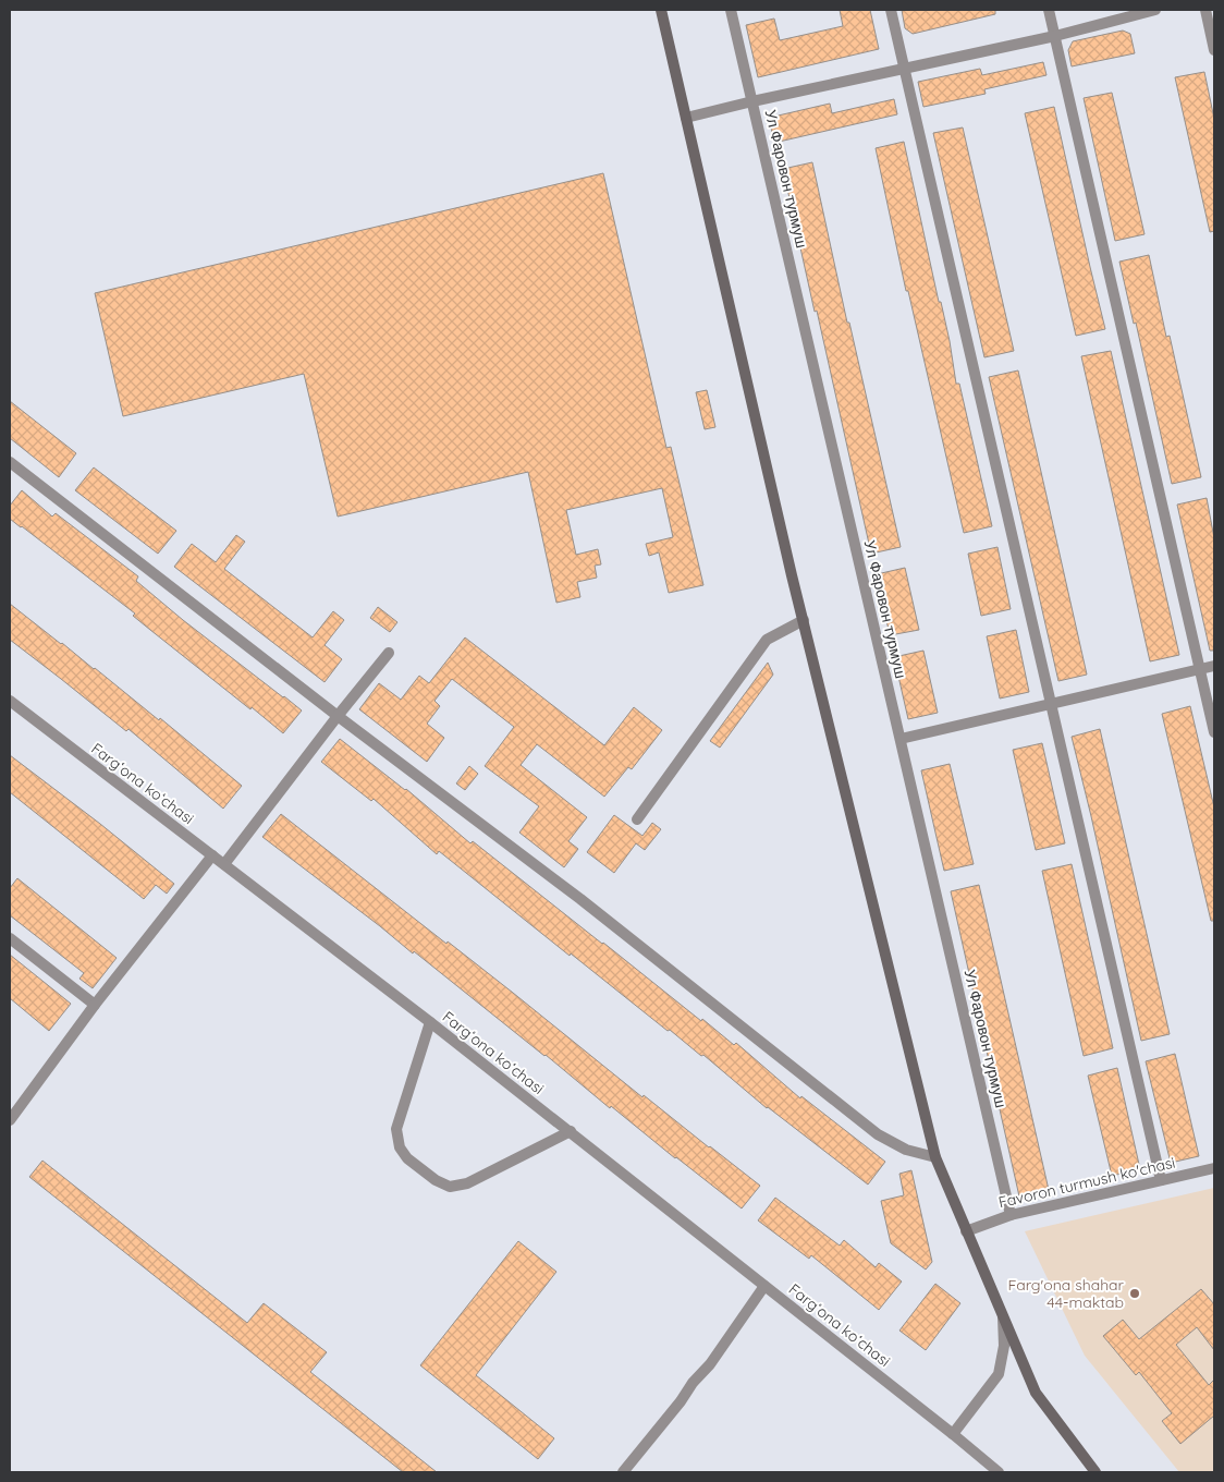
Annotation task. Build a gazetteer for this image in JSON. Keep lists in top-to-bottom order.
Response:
{
  "streets": {
    "street": ["Ул Фаровон турмуш", "Fargʻona koʻchasi", "Favoron turmush ko'chasi"]
  },
  "crossings": [
    ["Ул Фаровон турмуш", "Favoron turmush ko'chasi"]
  ],
  "places": ["Farg'ona shahar 44-maktab"]
}
